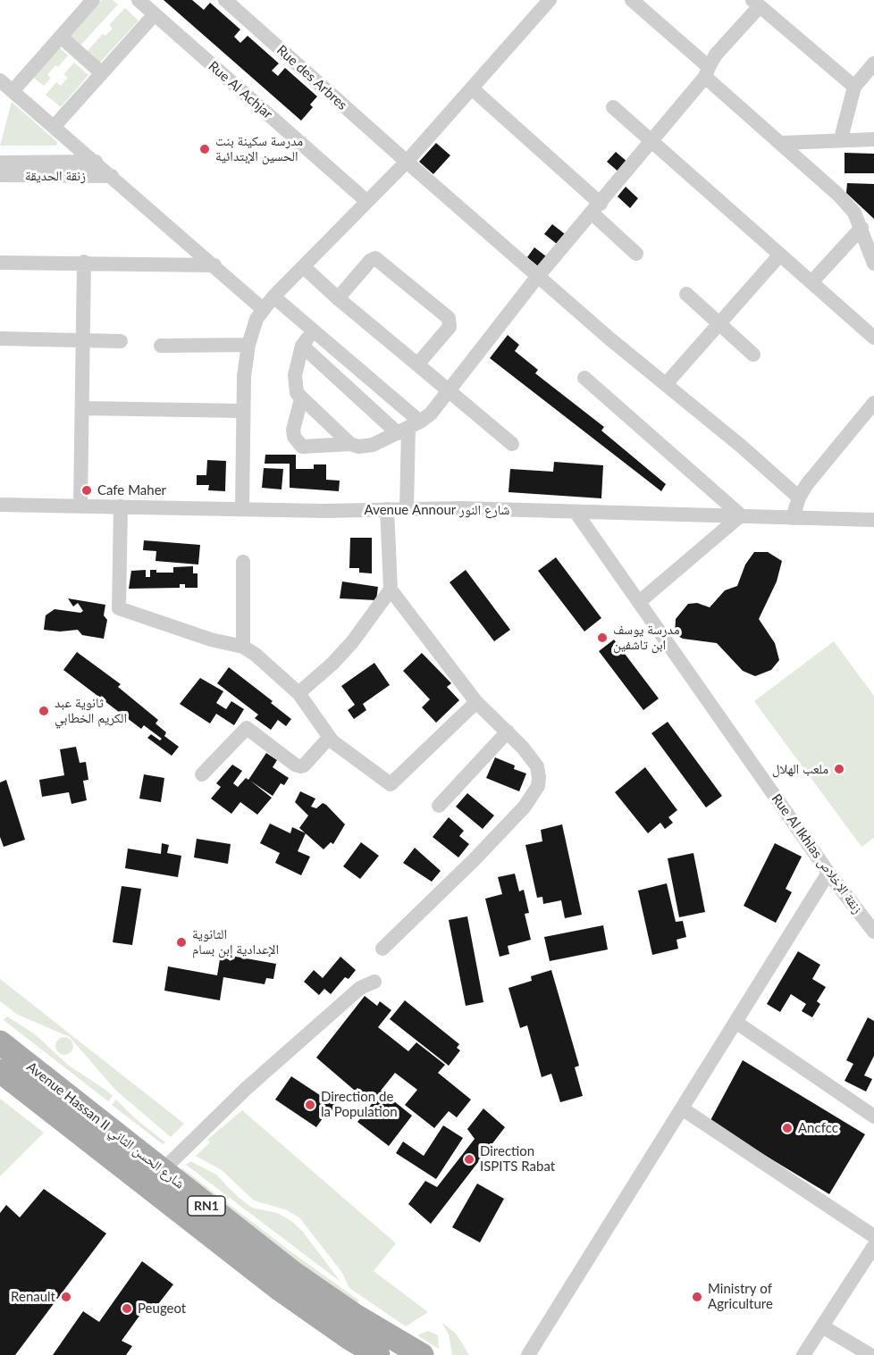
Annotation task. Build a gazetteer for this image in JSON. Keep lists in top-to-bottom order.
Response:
{
  "streets": {
    "main road": ["Avenue Hassan II شارع الحسن الثاني", "RN1"],
    "street": [
      "Rue des Arbres",
      "Rue Al Achjar",
      "زنقة الحديقة",
      "Avenue Annour شارع النور",
      "Rue Al Ikhlas زنقة الإخلاص"
    ]
  },
  "crossings": [
    ["Avenue Annour شارع النور", "Rue Al Ikhlas زنقة الإخلاص"]
  ],
  "places": [
    "مدرسة سكينة بنت الحسين الإبتدائية",
    "Cafe Maher",
    "مدرسة يوسف ابن تاشفين",
    "ثانوية عبد الكريم الخطابي",
    "ملعب الهلال",
    "الثانوية الإعدادية إبن بسام",
    "Direction de la Population",
    "Ancfcc",
    "Direction ISPITS Rabat",
    "Renault",
    "Ministry of Agriculture",
    "Peugeot"
  ]
}
